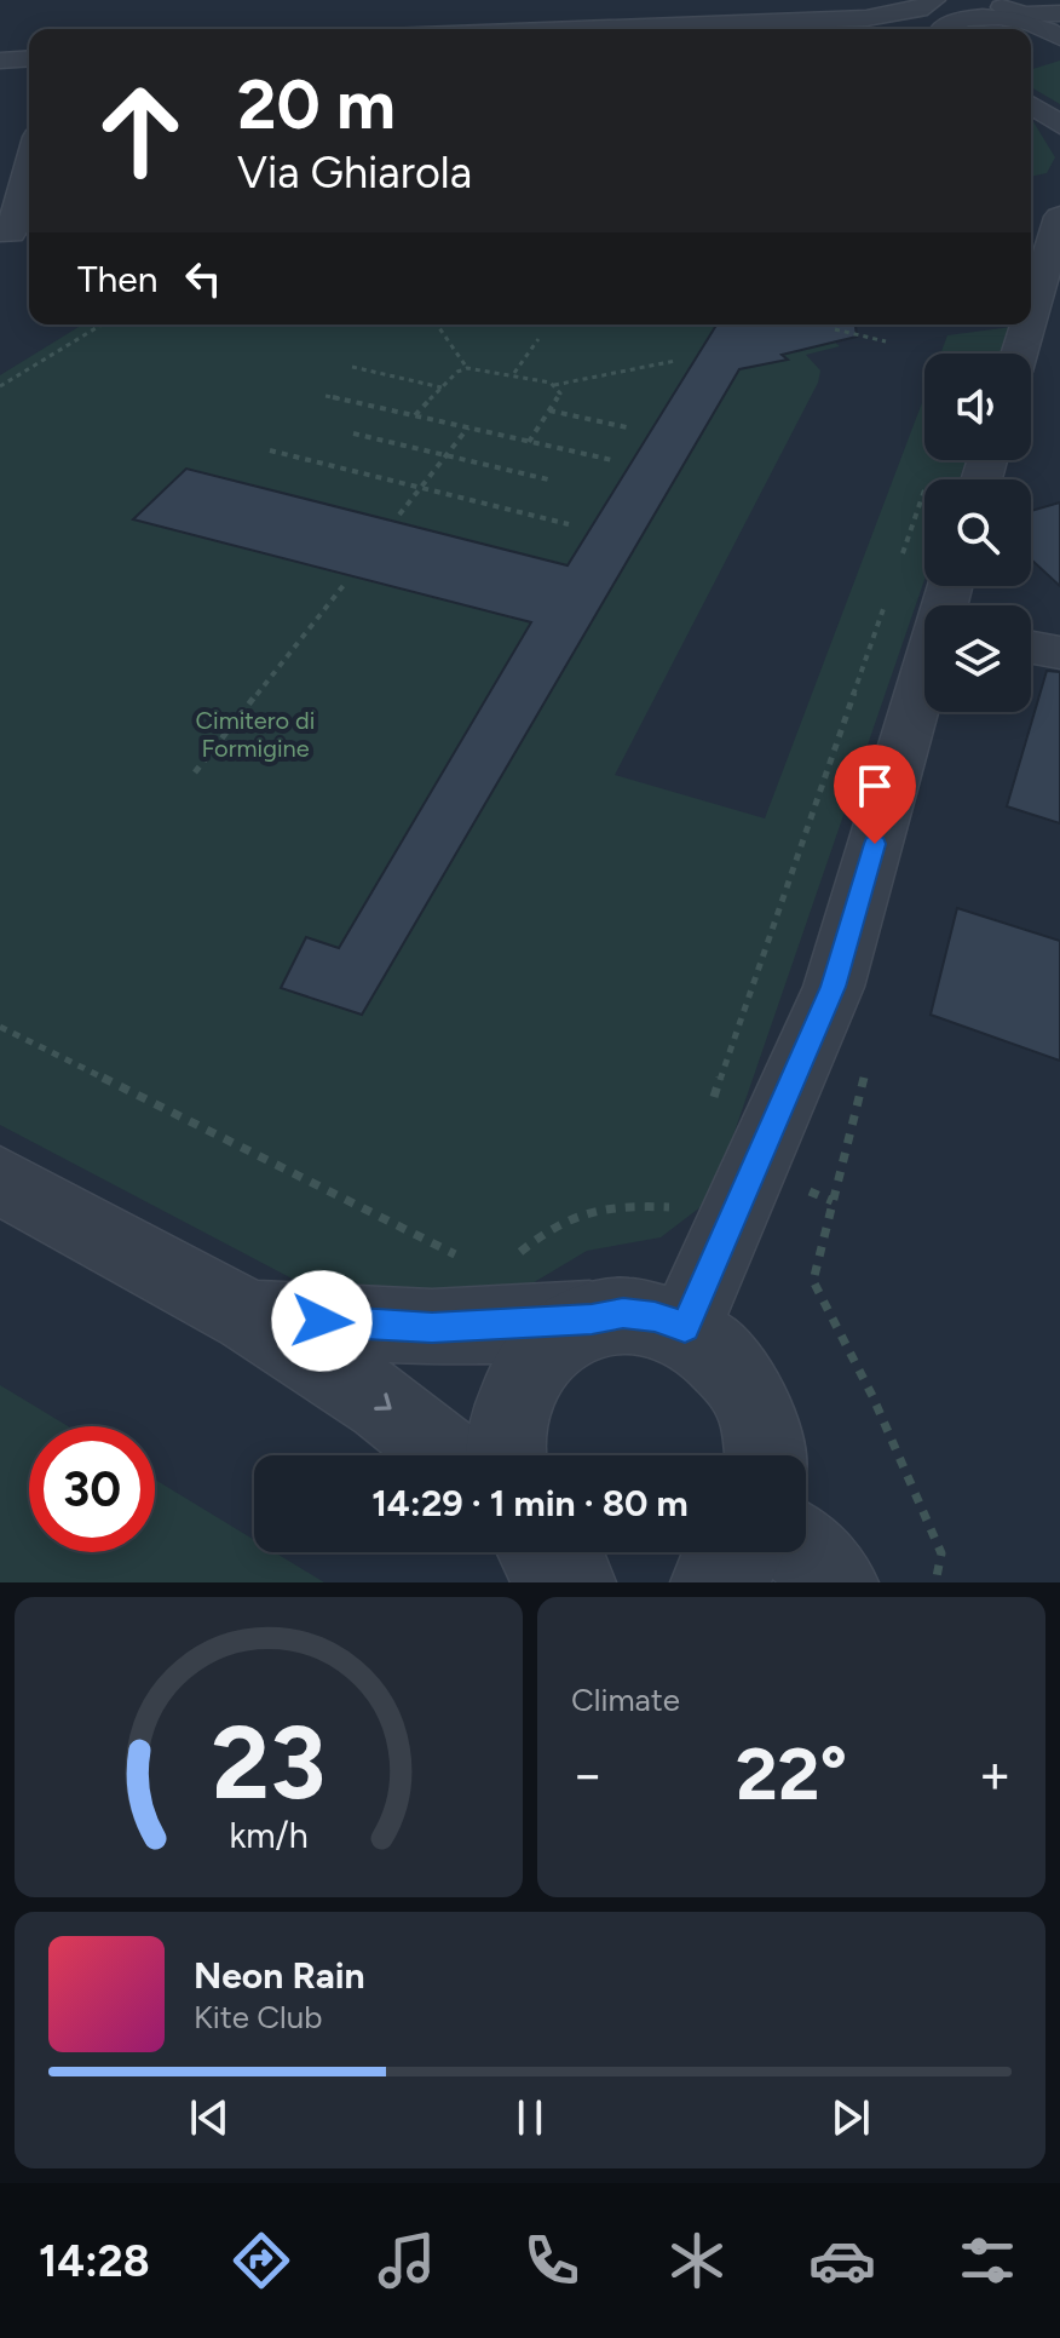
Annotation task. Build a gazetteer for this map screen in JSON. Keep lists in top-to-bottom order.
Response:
{
  "parks": ["Cimitero di Formigine"],
  "page": {
    "turn": ["20 m", "Via Ghiarola"],
    "then": "Then",
    "limit": "30",
    "trip": "14:29 · 1 min · 80 m",
    "tile": "Climate",
    "heat": ["−", "22°", "+"],
    "song": ["Neon Rain", "Kite Club"],
    "tabs": "14:28",
    "gauge": ["23", "km/h"]
  }
}
